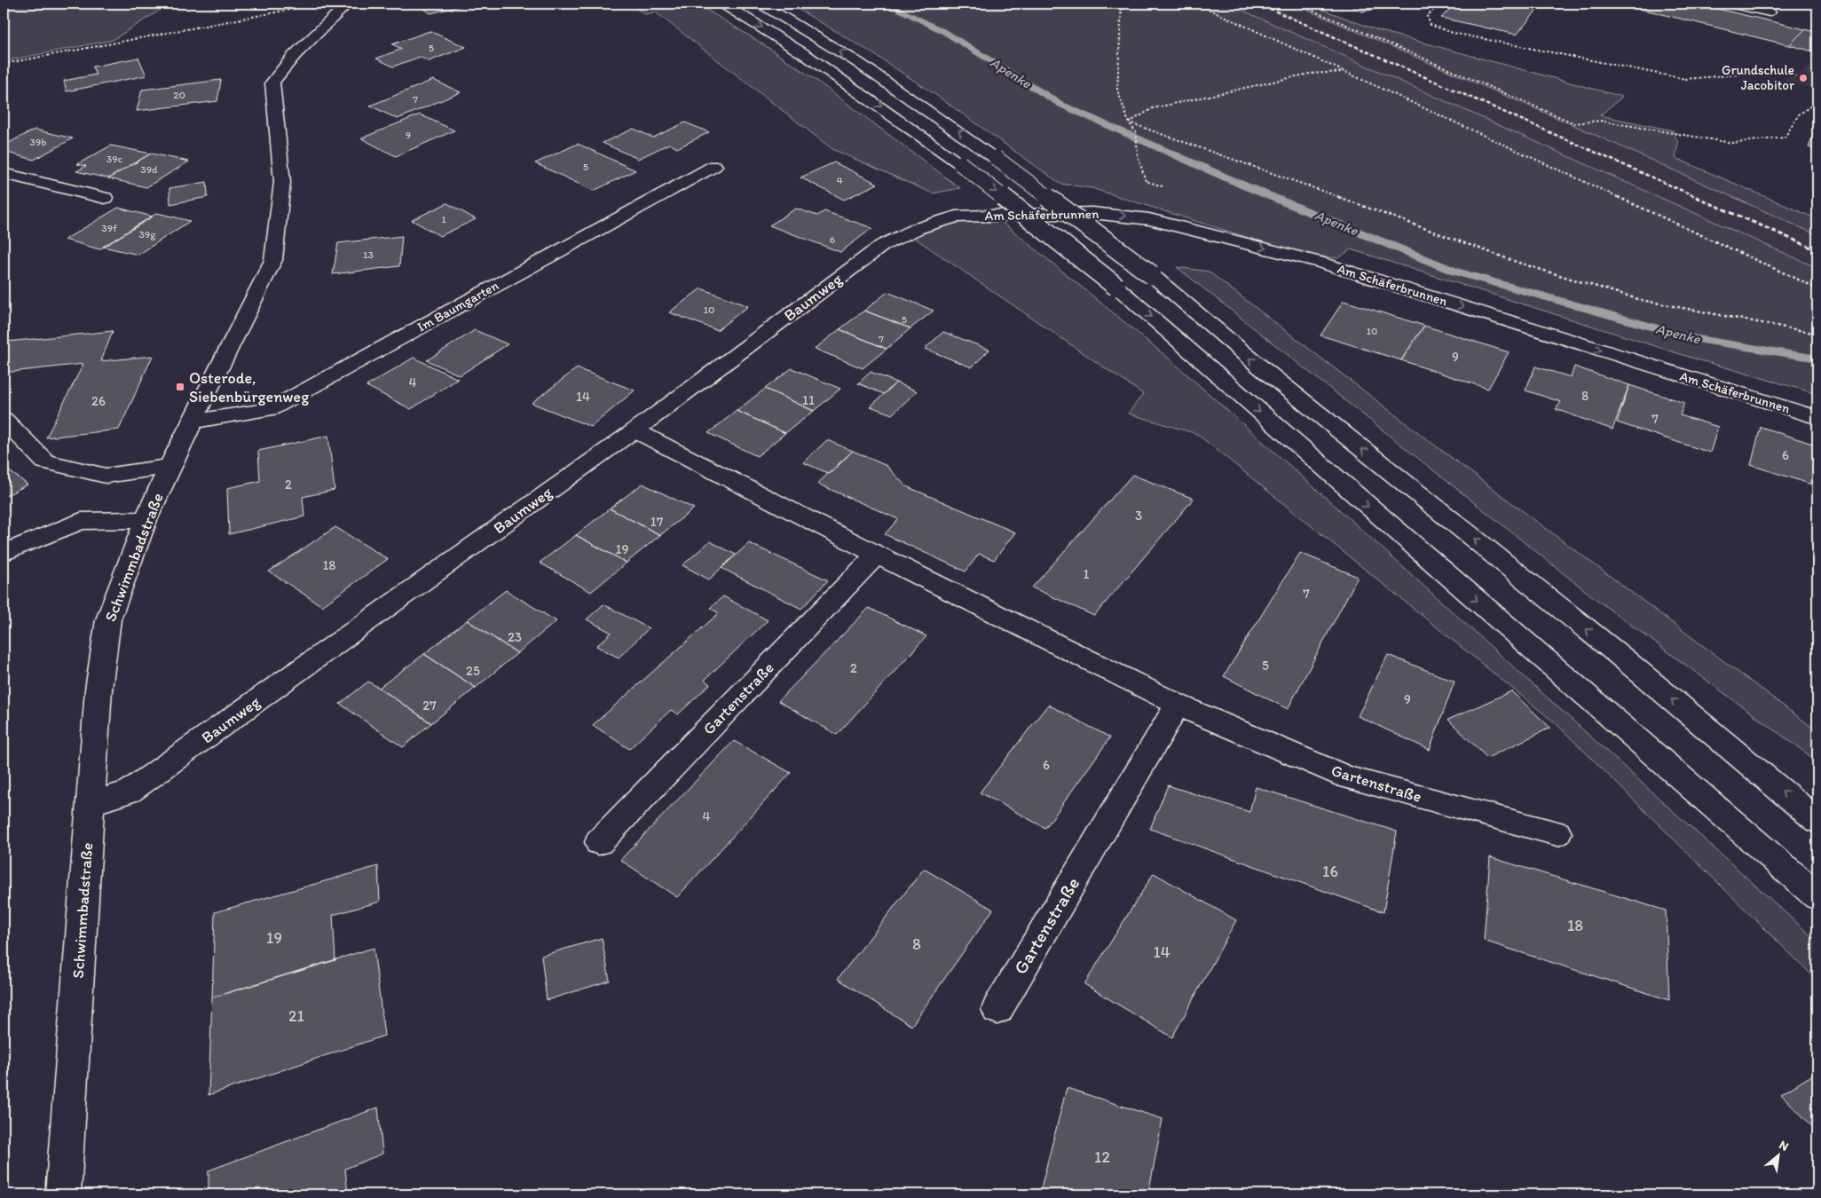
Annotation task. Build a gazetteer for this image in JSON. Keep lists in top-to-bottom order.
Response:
{
  "streets": {
    "main road": [
      "Am Schäferbrunnen",
      "Baumweg",
      "Im Baumgarten",
      "Schwimmbadstraße",
      "Gartenstraße"
    ]
  },
  "crossings": [
    ["Am Schäferbrunnen", "Baumweg"],
    ["Baumweg", "Schwimmbadstraße"],
    ["Baumweg", "Gartenstraße"],
    ["Im Baumgarten", "Schwimmbadstraße"]
  ],
  "water": ["Apenke"],
  "places": {
    "other": ["Grundschule Jacobitor"],
    "transit": ["Osterode, Siebenbürgenweg"]
  },
  "house_numbers": [
    "5",
    "20",
    "7",
    "9",
    "39b",
    "39c",
    "5",
    "39d",
    "4",
    "1",
    "39f",
    "39g",
    "6",
    "13",
    "10",
    "5",
    "10",
    "7",
    "9",
    "4",
    "8",
    "14",
    "11",
    "26",
    "7",
    "6",
    "2",
    "3",
    "17",
    "19",
    "18",
    "1",
    "7",
    "23",
    "5",
    "2",
    "25",
    "9",
    "27",
    "6",
    "4",
    "16",
    "18",
    "19",
    "8",
    "14",
    "21",
    "12"
  ],
  "north": "top right"
}
